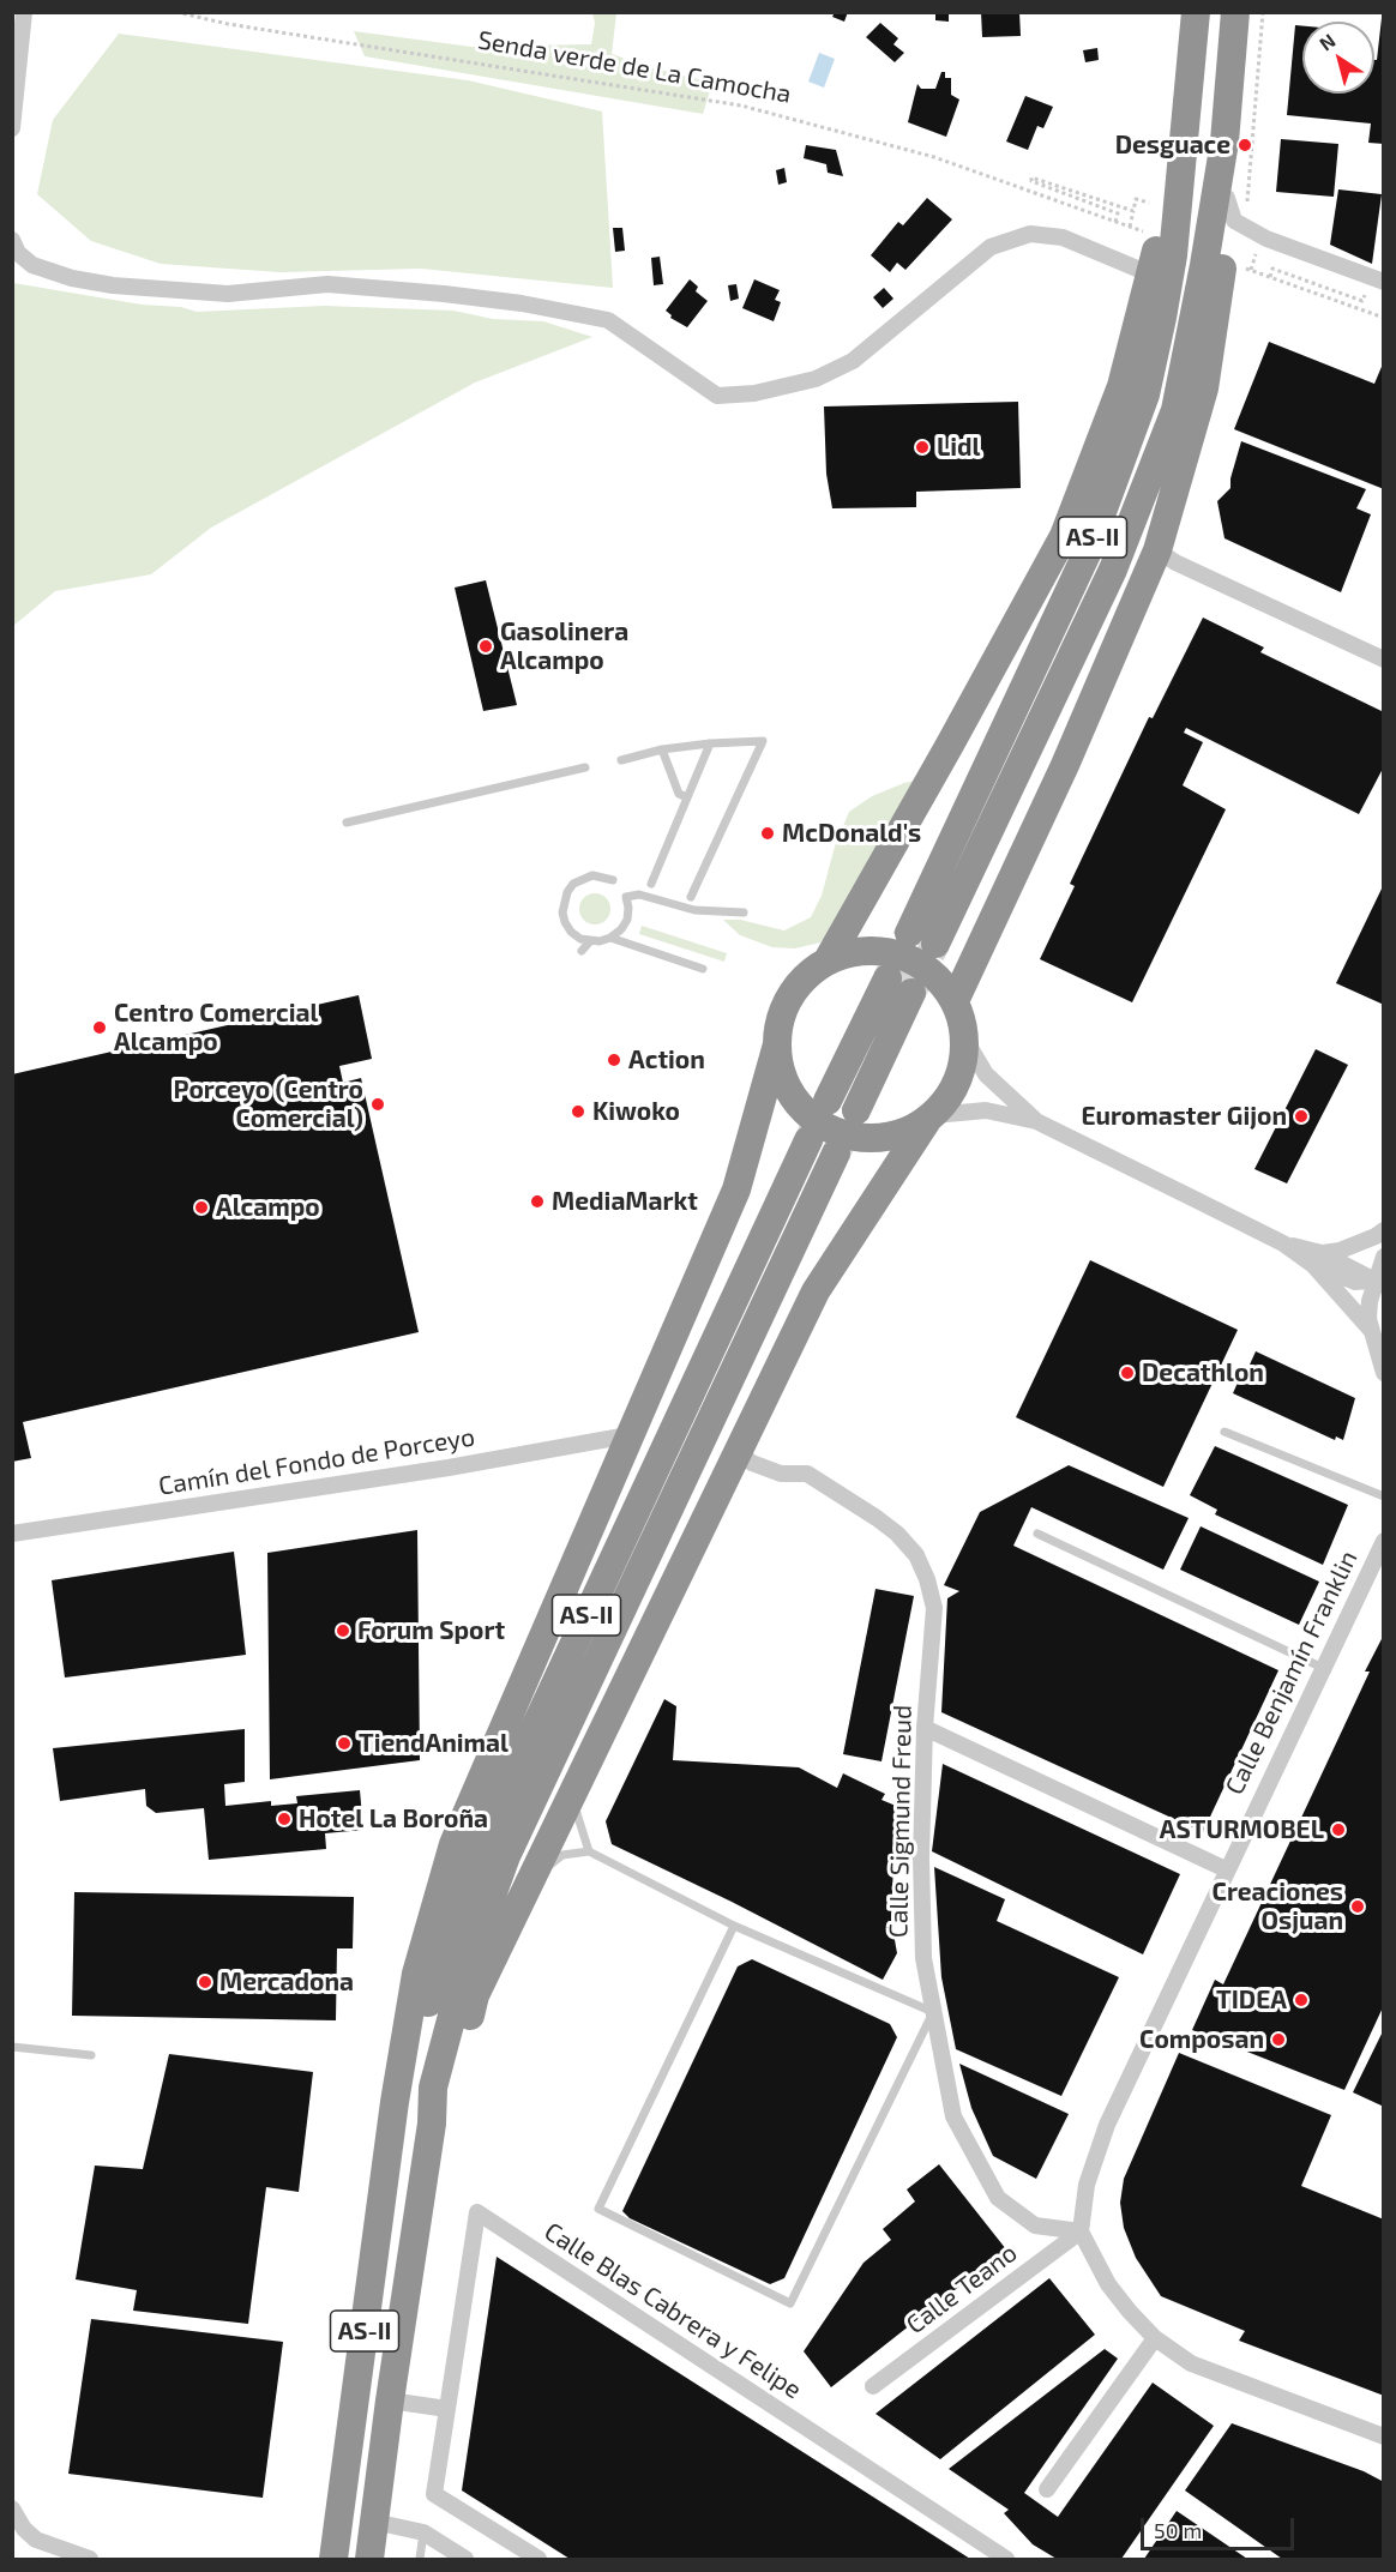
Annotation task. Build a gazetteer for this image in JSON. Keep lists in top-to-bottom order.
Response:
{
  "streets": {
    "highway": ["AS-II"],
    "street": [
      "Camín del Fondo de Porceyo",
      "Calle Benjamín Franklin",
      "Calle Sigmund Freud",
      "Calle Teano",
      "Calle Blas Cabrera y Felipe"
    ],
    "path": ["Senda verde de La Camocha"]
  },
  "crossings": [
    ["Calle Benjamín Franklin", "Calle Sigmund Freud"],
    ["Calle Benjamín Franklin", "Calle Teano"],
    ["Calle Sigmund Freud", "Calle Teano"]
  ],
  "places": [
    "Desguace",
    "Lidl",
    "Gasolinera Alcampo",
    "McDonald's",
    "Centro Comercial Alcampo",
    "Action",
    "Porceyo (Centro Comercial)",
    "Kiwoko",
    "Euromaster Gijon",
    "MediaMarkt",
    "Alcampo",
    "Decathlon",
    "Forum Sport",
    "TiendAnimal",
    "Hotel La Boroña",
    "ASTURMOBEL",
    "Creaciones Osjuan",
    "Mercadona",
    "TIDEA",
    "Composan"
  ],
  "scale_bar": "50 m",
  "north": "top left"
}
